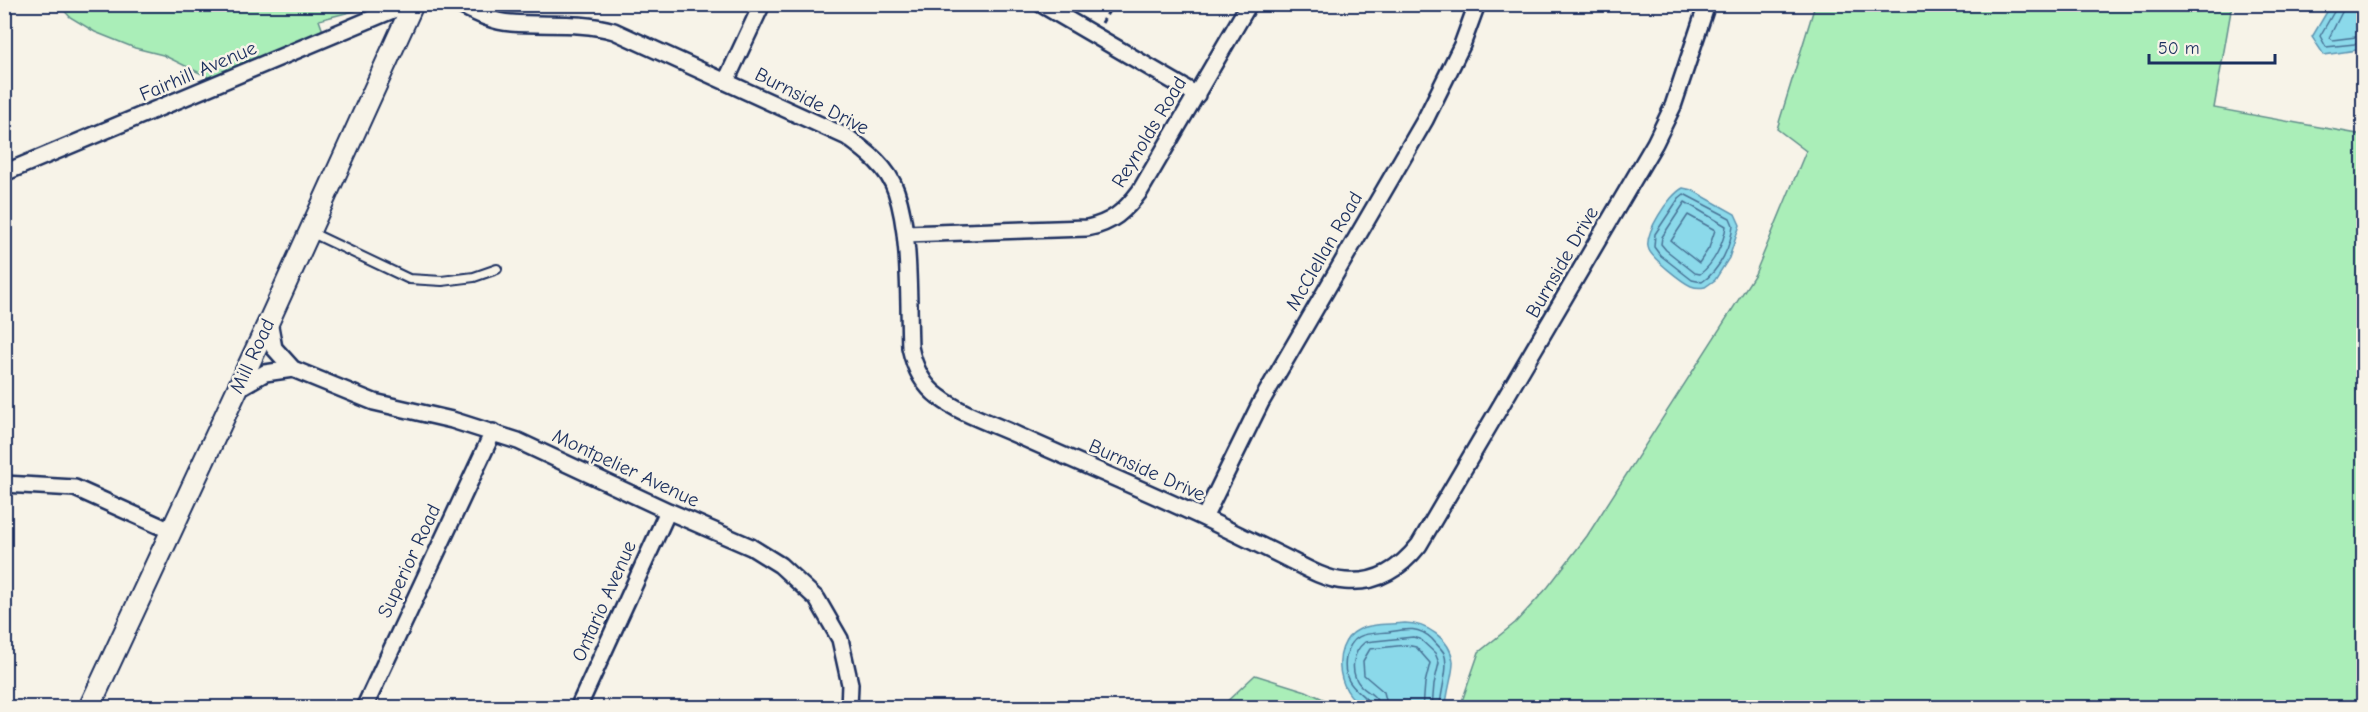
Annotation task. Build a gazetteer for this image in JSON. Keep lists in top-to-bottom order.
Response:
{
  "streets": {
    "street": [
      "Fairhill Avenue",
      "Burnside Drive",
      "Reynolds Road",
      "McClellan Road",
      "Mill Road",
      "Montpelier Avenue",
      "Superior Road",
      "Ontario Avenue"
    ]
  },
  "crossings": [
    ["Burnside Drive", "Reynolds Road"],
    ["Burnside Drive", "McClellan Road"],
    ["Mill Road", "Montpelier Avenue"],
    ["Montpelier Avenue", "Superior Road"],
    ["Montpelier Avenue", "Ontario Avenue"]
  ],
  "scale_bar": "50 m"
}
